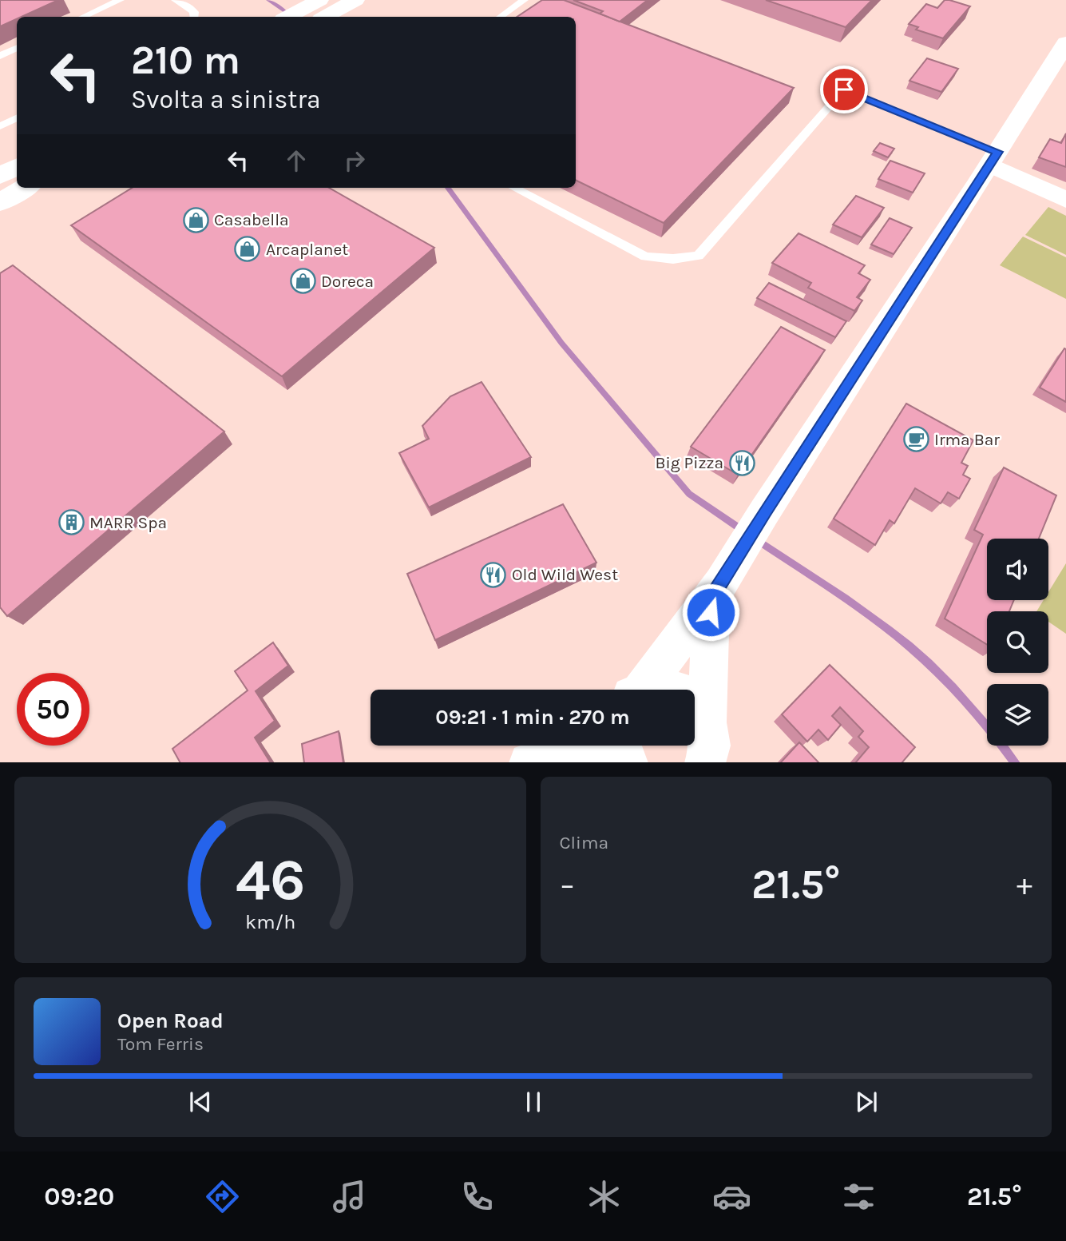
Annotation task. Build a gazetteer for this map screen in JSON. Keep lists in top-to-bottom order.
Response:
{
  "places": {
    "shop": ["Casabella", "Arcaplanet", "Doreca"],
    "cafe": ["Irma Bar"],
    "restaurant": ["Big Pizza", "Old Wild West"],
    "building": ["MARR Spa"]
  },
  "page": {
    "turn": ["210 m", "Svolta a sinistra"],
    "limit": "50",
    "trip": "09:21 · 1 min · 270 m",
    "tile": "Clima",
    "heat": ["−", "21.5°", "+"],
    "song": ["Open Road", "Tom Ferris"],
    "tabs": ["09:20", "21.5°"],
    "gauge": ["46", "km/h"]
  }
}
